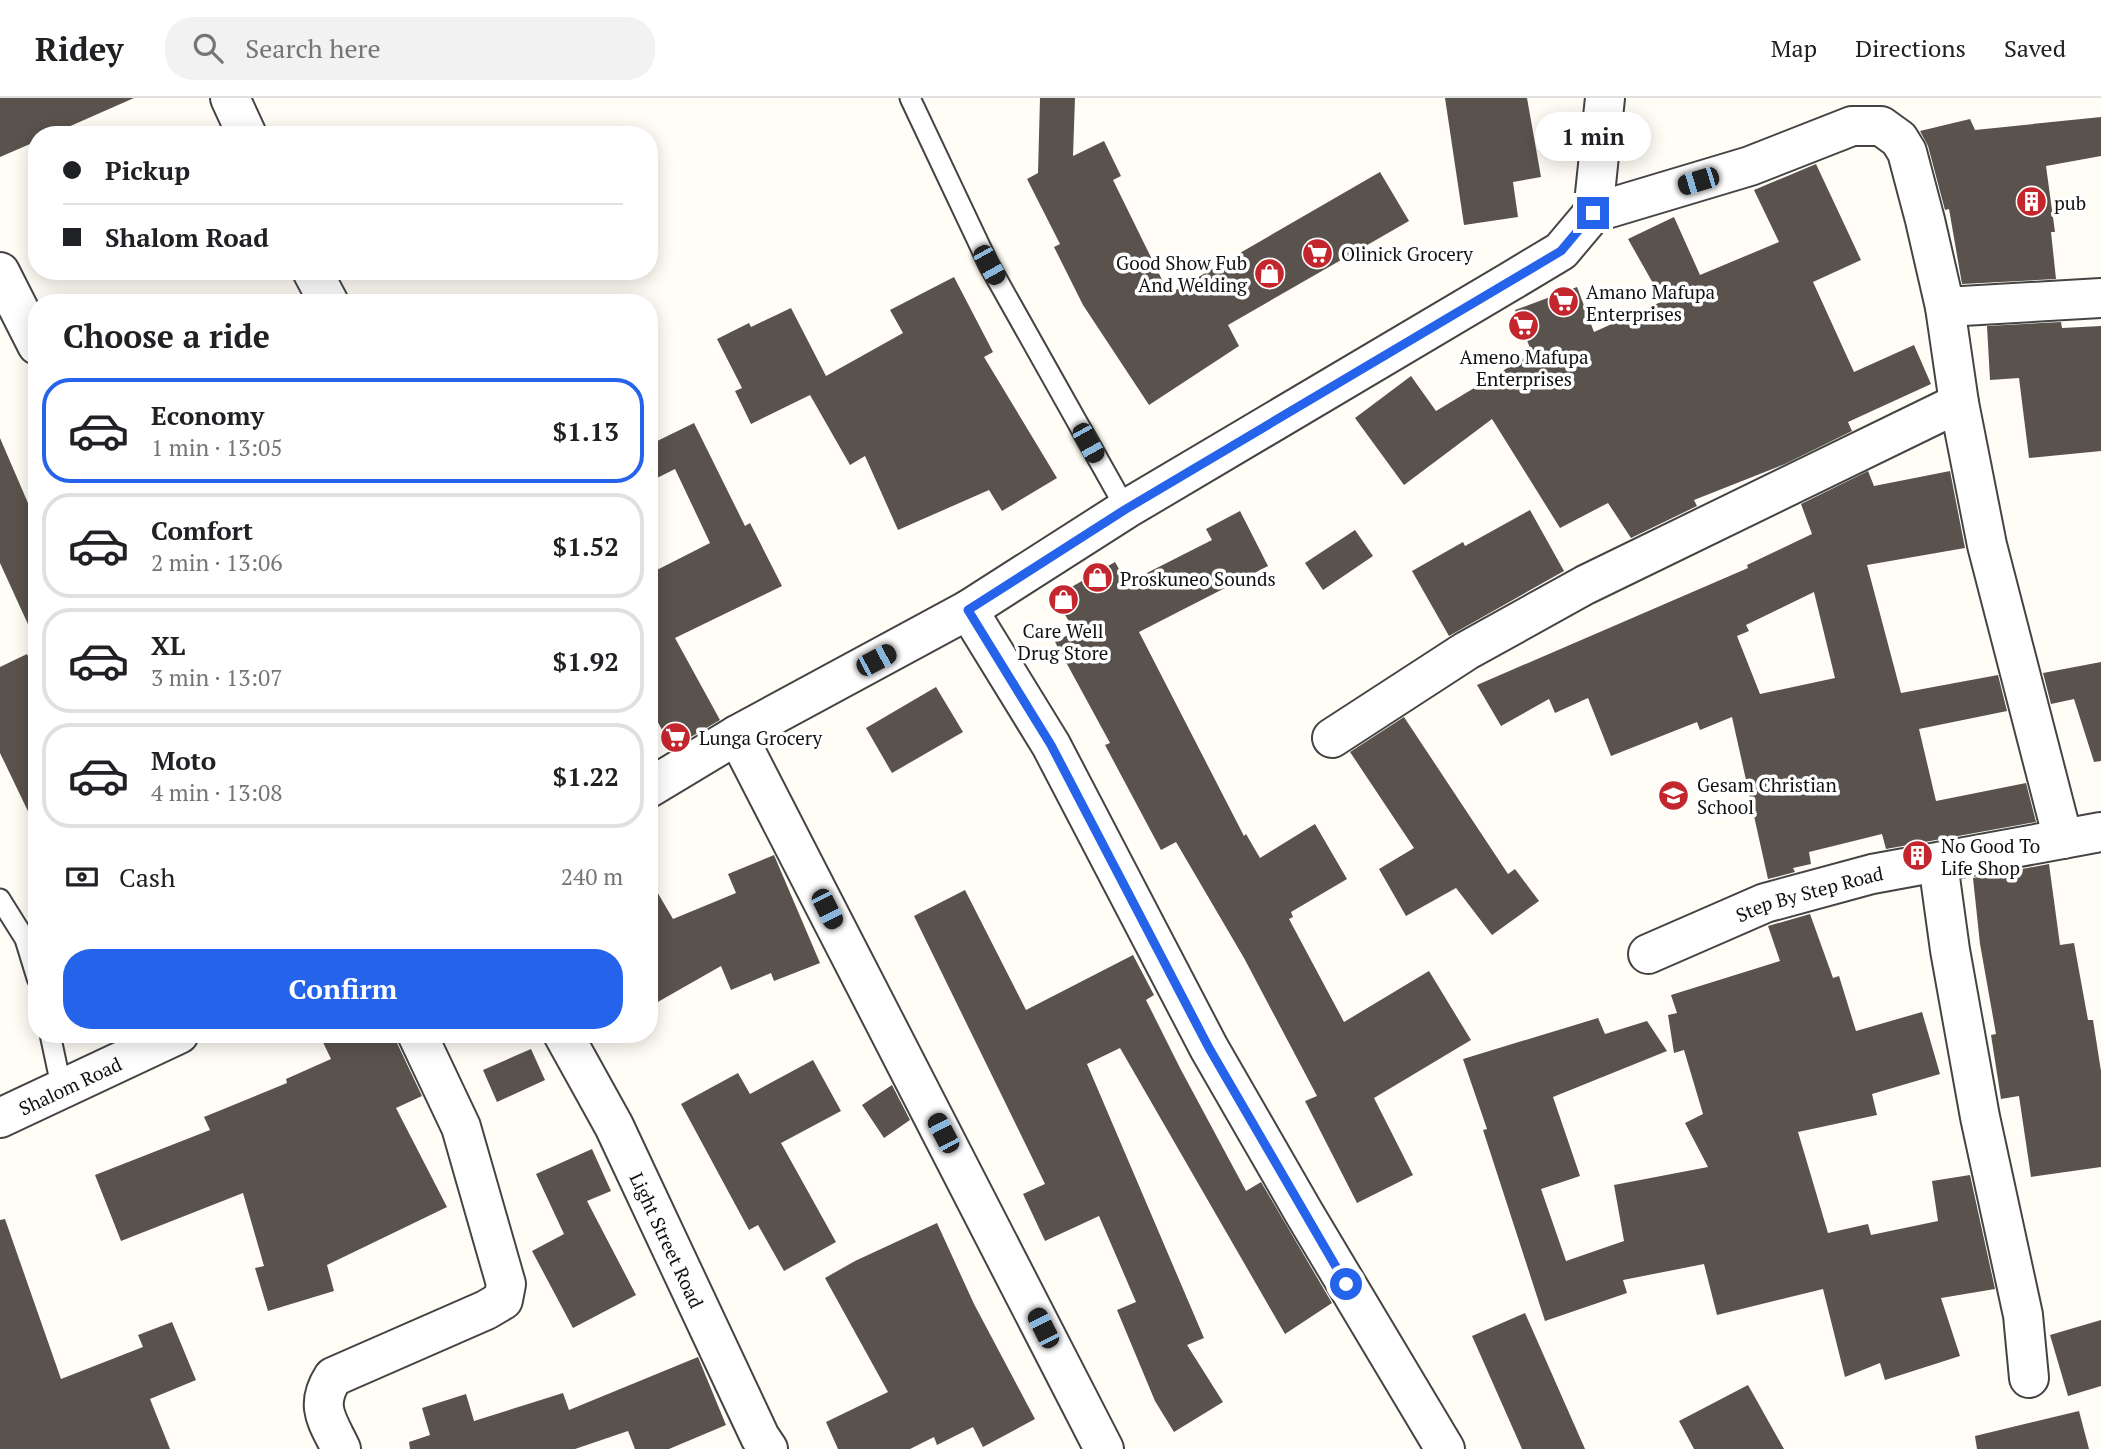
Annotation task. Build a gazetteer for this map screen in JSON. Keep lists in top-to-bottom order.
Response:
{
  "streets": {
    "street": ["Step By Step Road", "Shalom Road", "Light Street Road"]
  },
  "places": {
    "building": ["pub", "No Good To Life Shop"],
    "supermarket": [
      "Olinick Grocery",
      "Amano Mafupa Enterprises",
      "Ameno Mafupa Enterprises",
      "Lunga Grocery"
    ],
    "shop": ["Good Show Fub And Welding", "Proskuneo Sounds", "Care Well Drug Store"],
    "school or university": ["Gesam Christian School"]
  },
  "page": {
    "header": "Ridey",
    "search": "Search here",
    "nav": ["Map", "Directions", "Saved"],
    "bubble": "1 min",
    "banner": ["Pickup", "Shalom Road"],
    "heading": "Choose a ride",
    "list": [
      {
        "name": "Economy",
        "note": "1 min · 13:05",
        "value": "$1.13"
      },
      {
        "name": "Comfort",
        "note": "2 min · 13:06",
        "value": "$1.52"
      },
      {
        "name": "XL",
        "note": "3 min · 13:07",
        "value": "$1.92"
      },
      {
        "name": "Moto",
        "note": "4 min · 13:08",
        "value": "$1.22"
      }
    ],
    "pay": ["Cash", "240 m"],
    "buttons": "Confirm"
  }
}
